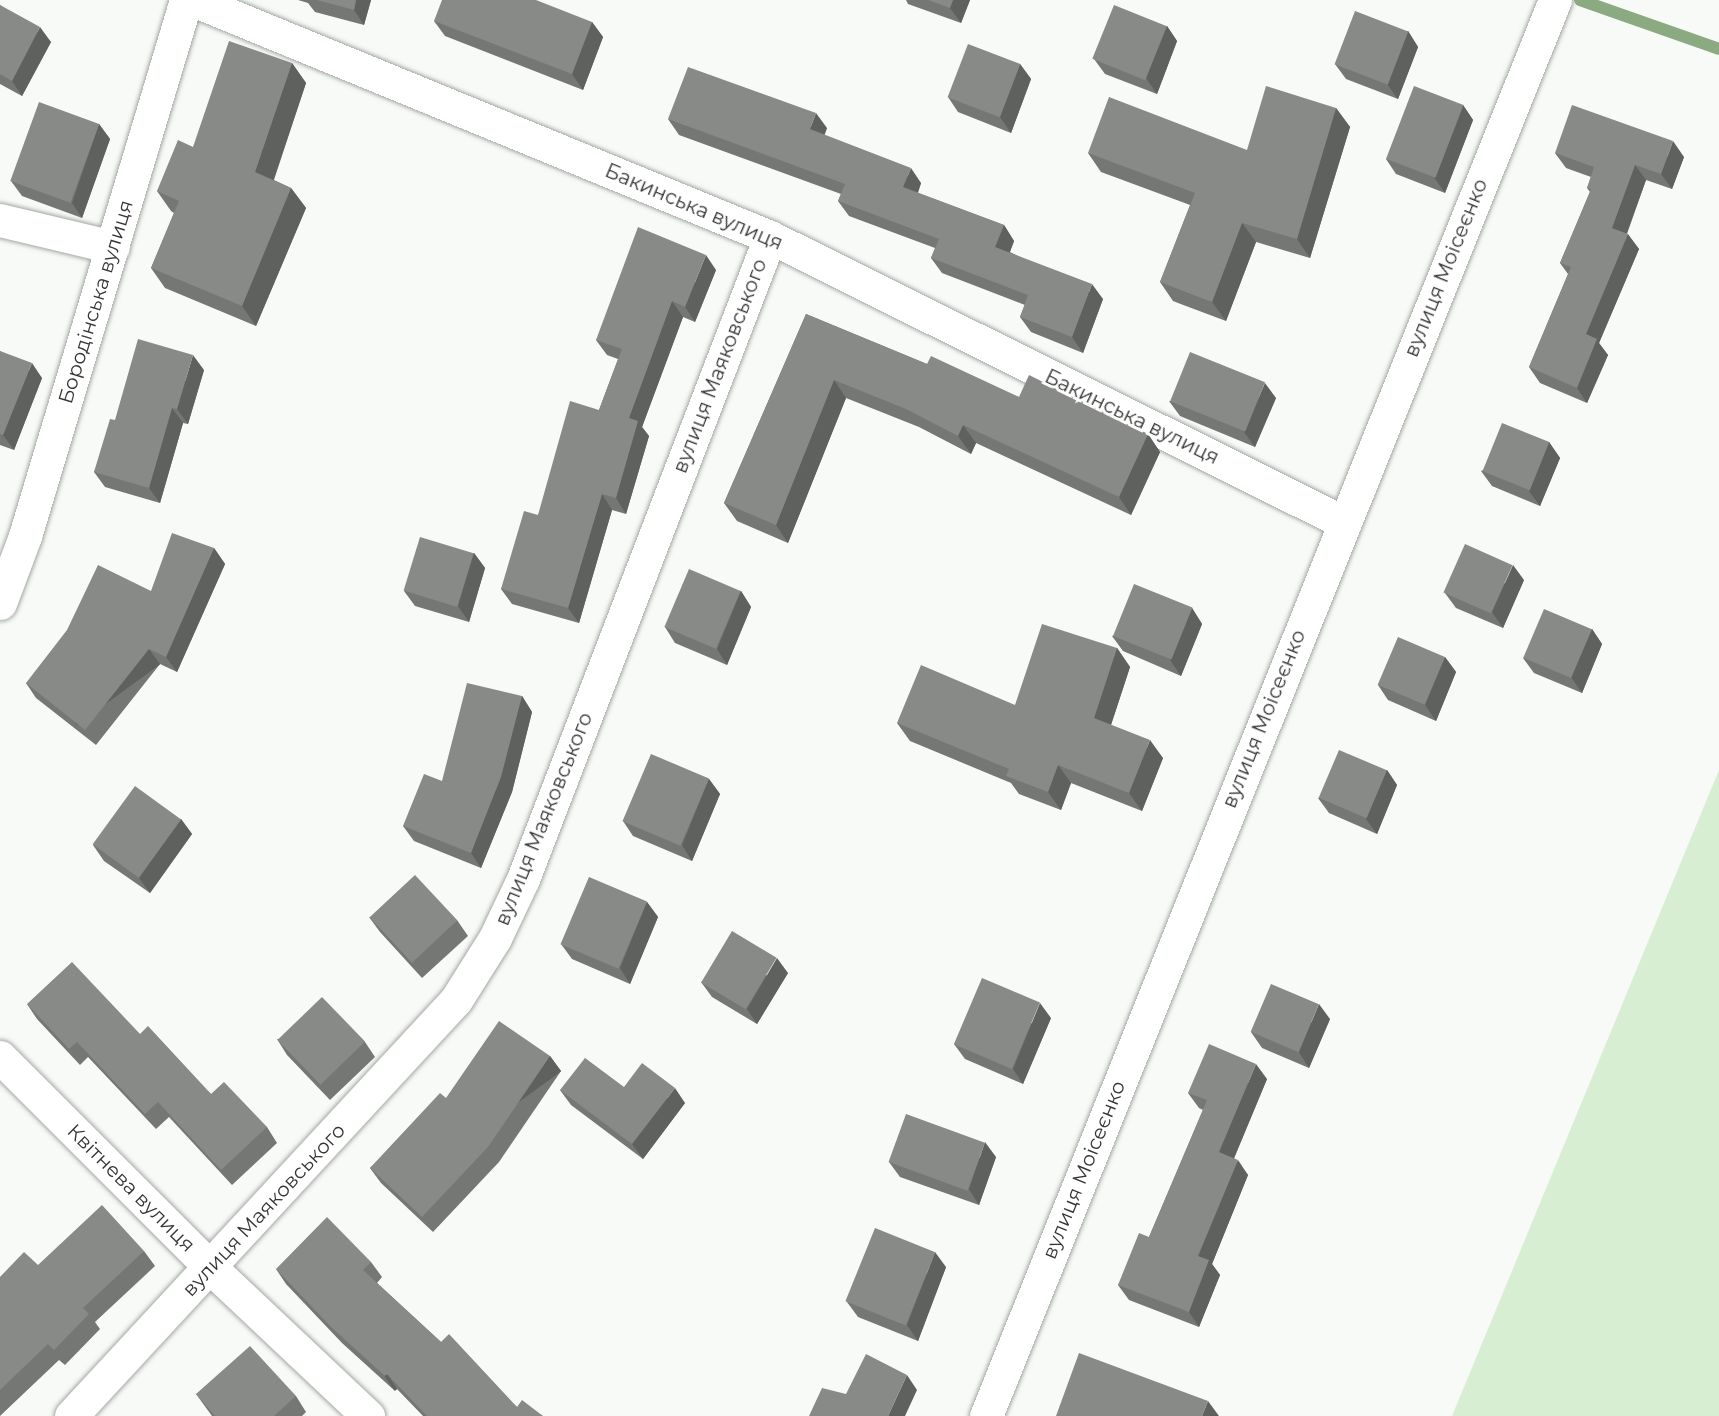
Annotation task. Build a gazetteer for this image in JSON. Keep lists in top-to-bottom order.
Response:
{
  "streets": {
    "street": [
      "Бакинська вулиця",
      "вулиця Моісеєнко",
      "Бородінська вулиця",
      "вулиця Маяковського",
      "Квітнева вулиця"
    ]
  },
  "crossings": [
    ["Бакинська вулиця", "вулиця Моісеєнко"],
    ["Бакинська вулиця", "вулиця Маяковського"],
    ["вулиця Маяковського", "Квітнева вулиця"]
  ]
}
